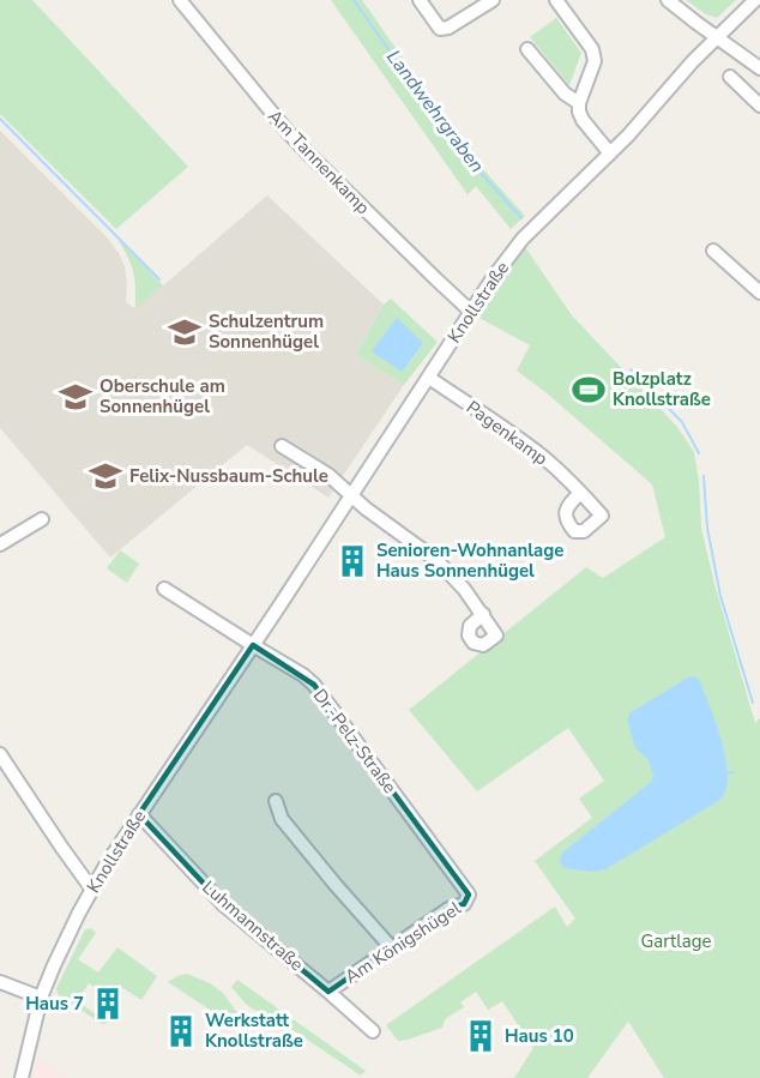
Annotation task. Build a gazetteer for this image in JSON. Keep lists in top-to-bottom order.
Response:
{
  "streets": {
    "street": [
      "Am Tannenkamp",
      "Knollstraße",
      "Pagenkamp",
      "Dr.-Pelz-Straße",
      "Luhmannstraße",
      "Am Königshügel"
    ]
  },
  "crossings": [
    ["Am Tannenkamp", "Knollstraße"],
    ["Knollstraße", "Pagenkamp"],
    ["Knollstraße", "Dr.-Pelz-Straße"],
    ["Knollstraße", "Luhmannstraße"],
    ["Dr.-Pelz-Straße", "Am Königshügel"],
    ["Luhmannstraße", "Am Königshügel"]
  ],
  "water": ["Landwehrgraben"],
  "parks": ["Gartlage"],
  "places": {
    "school or university": ["Schulzentrum Sonnenhügel", "Oberschule am Sonnenhügel", "Felix-Nussbaum-Schule"],
    "sports": ["Bolzplatz Knollstraße"],
    "building": [
      "Senioren-Wohnanlage Haus Sonnenhügel",
      "Haus 7",
      "Werkstatt Knollstraße",
      "Haus 10"
    ]
  }
}
